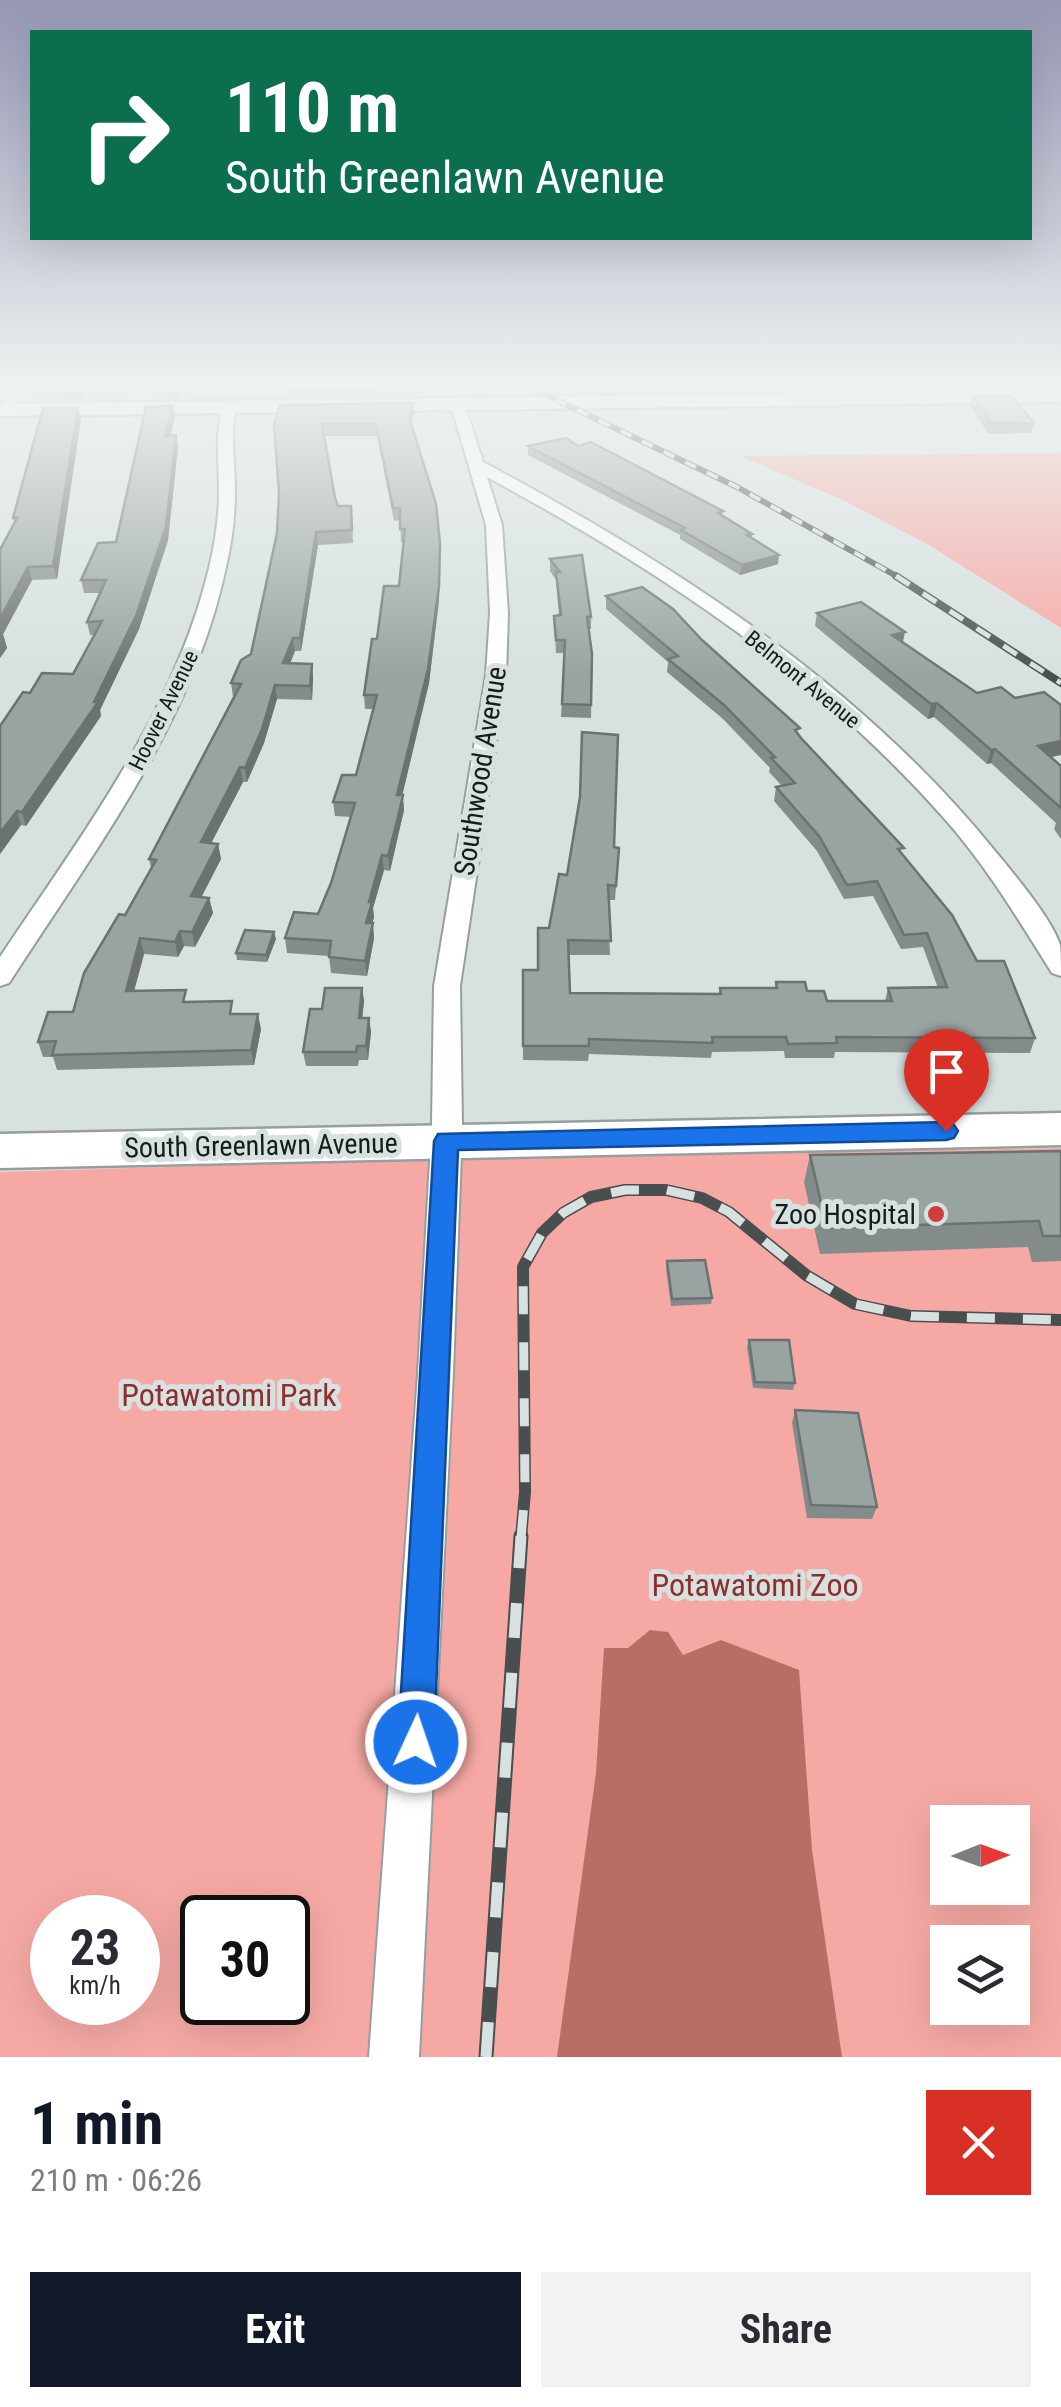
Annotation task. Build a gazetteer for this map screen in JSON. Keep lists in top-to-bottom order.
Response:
{
  "streets": {
    "street": [
      "Belmont Avenue",
      "Hoover Avenue",
      "Southwood Avenue",
      "South Greenlawn Avenue"
    ]
  },
  "crossings": [
    ["Southwood Avenue", "South Greenlawn Avenue"]
  ],
  "parks": ["Potawatomi Park", "Potawatomi Zoo"],
  "places": ["Zoo Hospital"],
  "north": "right",
  "page": {
    "turn": ["110 m", "South Greenlawn Avenue"],
    "speed": "23 km/h",
    "limit": "30",
    "heading": ["1 min", "210 m · 06:26"],
    "buttons": ["Exit", "Share"]
  }
}
